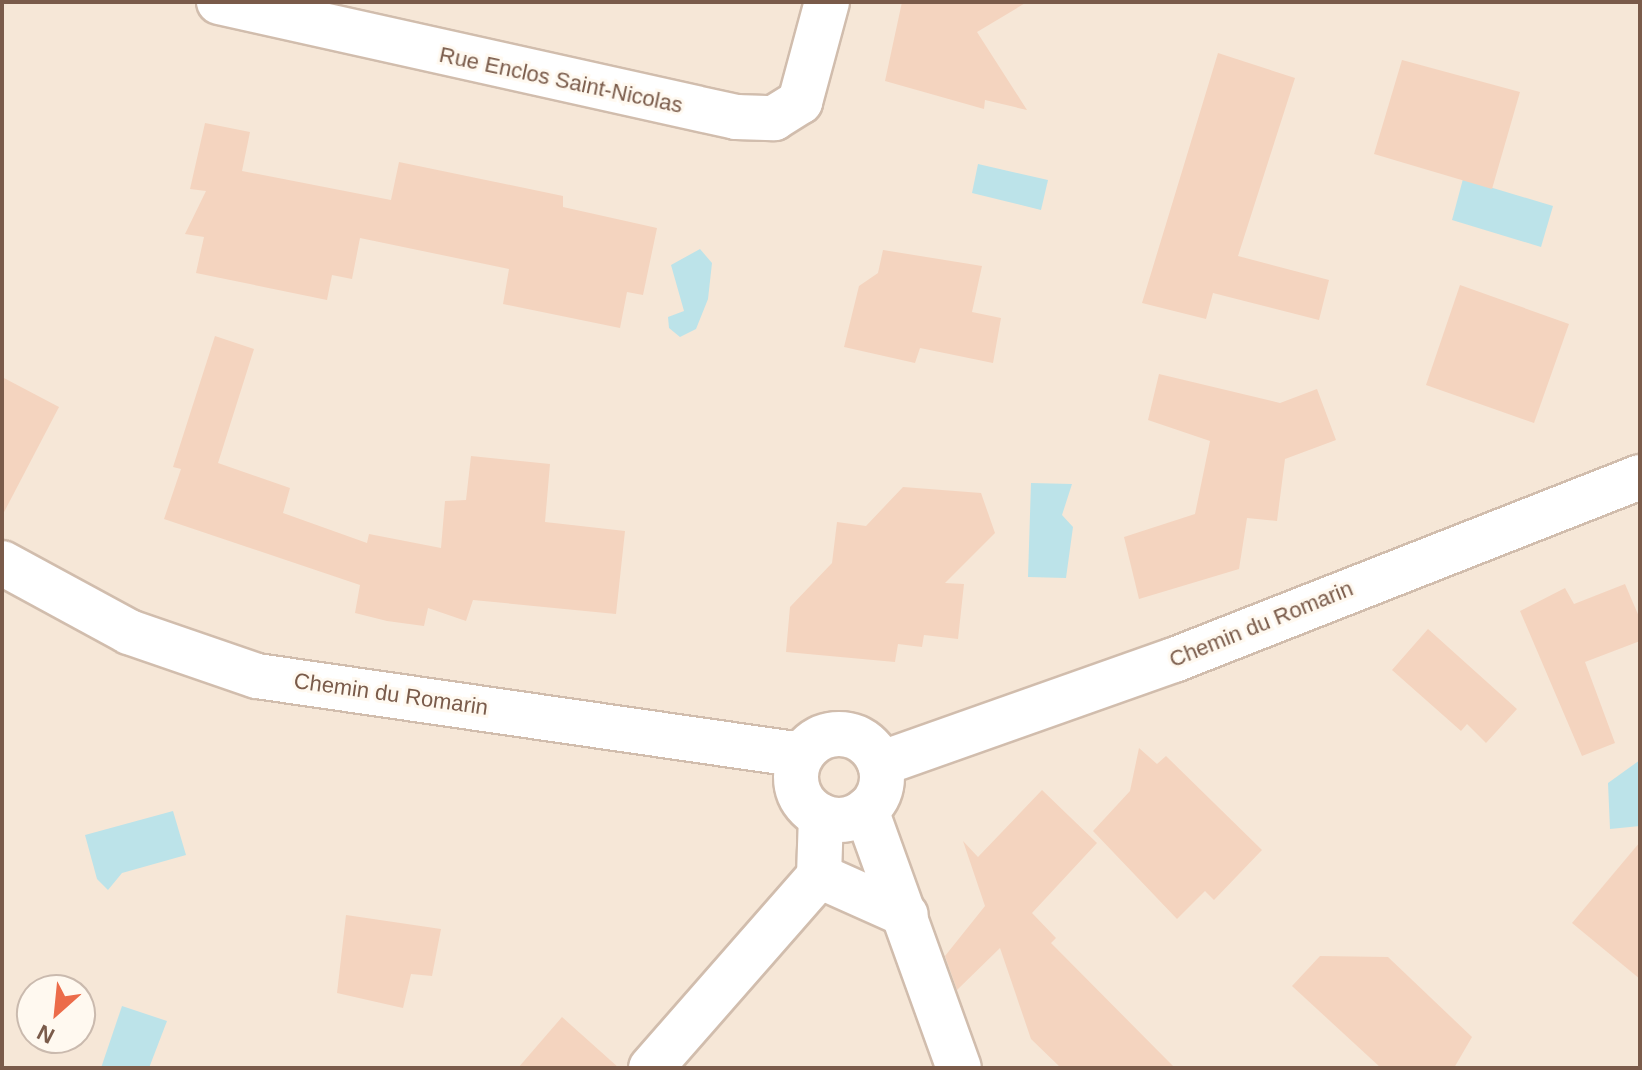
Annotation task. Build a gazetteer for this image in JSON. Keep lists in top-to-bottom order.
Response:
{
  "streets": {
    "street": ["Rue Enclos Saint-Nicolas", "Chemin du Romarin"]
  },
  "north": "bottom left"
}
